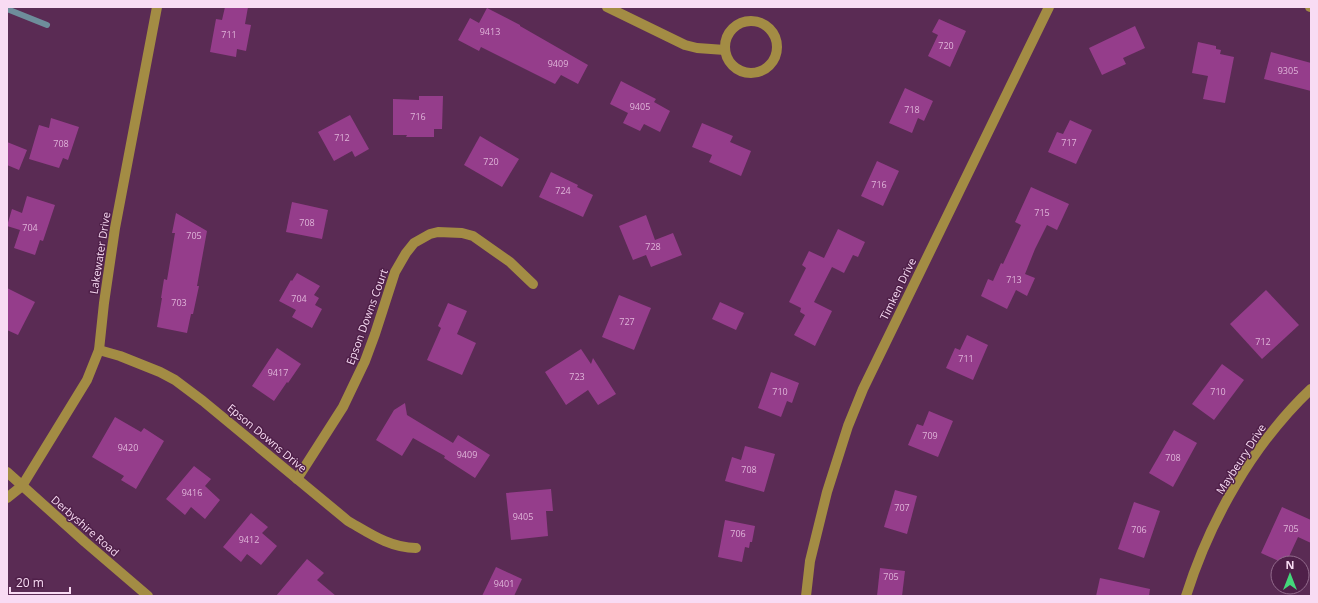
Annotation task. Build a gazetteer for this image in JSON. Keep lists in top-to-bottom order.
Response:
{
  "streets": {
    "street": [
      "Lakewater Drive",
      "Timken Drive",
      "Epson Downs Court",
      "Epson Downs Drive",
      "Maybeury Drive",
      "Derbyshire Road"
    ]
  },
  "crossings": [
    ["Lakewater Drive", "Epson Downs Drive"],
    ["Lakewater Drive", "Derbyshire Road"],
    ["Epson Downs Court", "Epson Downs Drive"]
  ],
  "house_numbers": [
    "9413",
    "711",
    "720",
    "9409",
    "9305",
    "9405",
    "718",
    "716",
    "712",
    "717",
    "708",
    "720",
    "716",
    "724",
    "715",
    "708",
    "704",
    "705",
    "728",
    "713",
    "704",
    "703",
    "727",
    "712",
    "711",
    "9417",
    "723",
    "710",
    "710",
    "709",
    "9420",
    "9409",
    "708",
    "708",
    "9416",
    "707",
    "9405",
    "705",
    "706",
    "706",
    "9412",
    "705",
    "9401"
  ],
  "scale_bar": "20 m",
  "north": "top"
}
